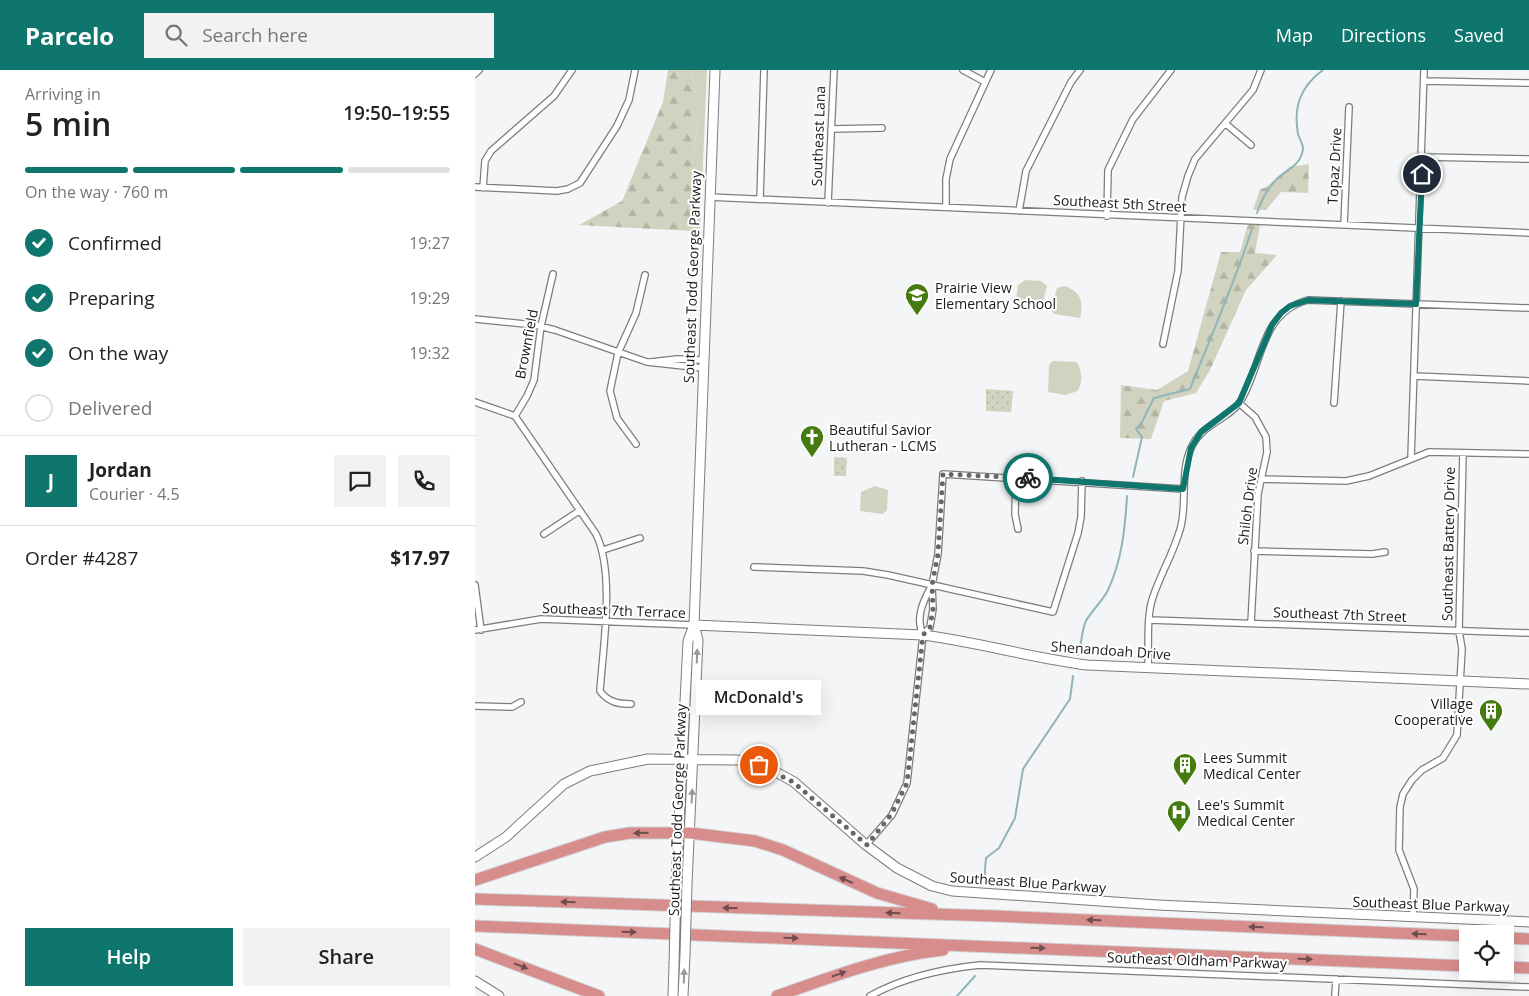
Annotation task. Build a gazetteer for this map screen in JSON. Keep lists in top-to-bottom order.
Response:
{
  "streets": {
    "street": [
      "Southeast Lana",
      "Topaz Drive",
      "Southeast 5th Street",
      "Southeast Todd George Parkway",
      "Brownfield",
      "Shiloh Drive",
      "Southeast Battery Drive",
      "Southeast 7th Terrace",
      "Southeast 7th Street",
      "Shenandoah Drive",
      "Southeast Blue Parkway",
      "Southeast Oldham Parkway"
    ]
  },
  "crossings": [
    ["Southeast Lana", "Southeast 5th Street"],
    ["Topaz Drive", "Southeast 5th Street"],
    ["Southeast 5th Street", "Southeast Todd George Parkway"],
    ["Southeast Todd George Parkway", "Southeast 7th Terrace"],
    ["Southeast Todd George Parkway", "Shenandoah Drive"],
    ["Southeast Todd George Parkway", "Southeast Blue Parkway"],
    ["Shiloh Drive", "Southeast 7th Street"],
    ["Southeast Battery Drive", "Southeast 7th Street"],
    ["Southeast Battery Drive", "Shenandoah Drive"],
    ["Southeast Battery Drive", "Southeast Blue Parkway"],
    ["Southeast 7th Terrace", "Shenandoah Drive"]
  ],
  "places": {
    "school or university": ["Prairie View Elementary School"],
    "church": ["Beautiful Savior Lutheran - LCMS"],
    "building": ["Village Cooperative", "Lees Summit Medical Center"],
    "other": ["McDonald's"],
    "hospital": ["Lee's Summit Medical Center"]
  },
  "page": {
    "header": "Parcelo",
    "search": "Search here",
    "nav": ["Map", "Directions", "Saved"],
    "heading": ["5 min", "Arriving in", "19:50–19:55"],
    "panel": [
      "Jordan",
      "Courier · 4.5",
      "Order #4287",
      "$17.97"
    ],
    "bar": "On the way · 760 m",
    "list": [
      ["Confirmed", "19:27"],
      ["Preparing", "19:29"],
      ["On the way", "19:32"],
      "Delivered"
    ],
    "round": "J",
    "bubble": "McDonald's",
    "buttons": ["Help", "Share"]
  }
}
